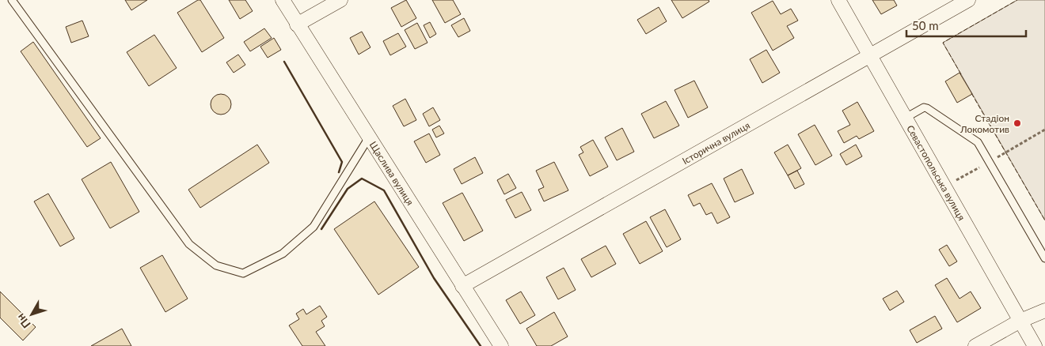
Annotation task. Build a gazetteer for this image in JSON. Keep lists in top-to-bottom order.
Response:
{
  "streets": {
    "street": ["Історична вулиця", "Щаслива вулиця", "Севастопольська вулиця"]
  },
  "crossings": [
    ["Історична вулиця", "Щаслива вулиця"],
    ["Історична вулиця", "Севастопольська вулиця"]
  ],
  "places": ["Стадіон Локомотив"],
  "scale_bar": "50 m",
  "north": "bottom left"
}
